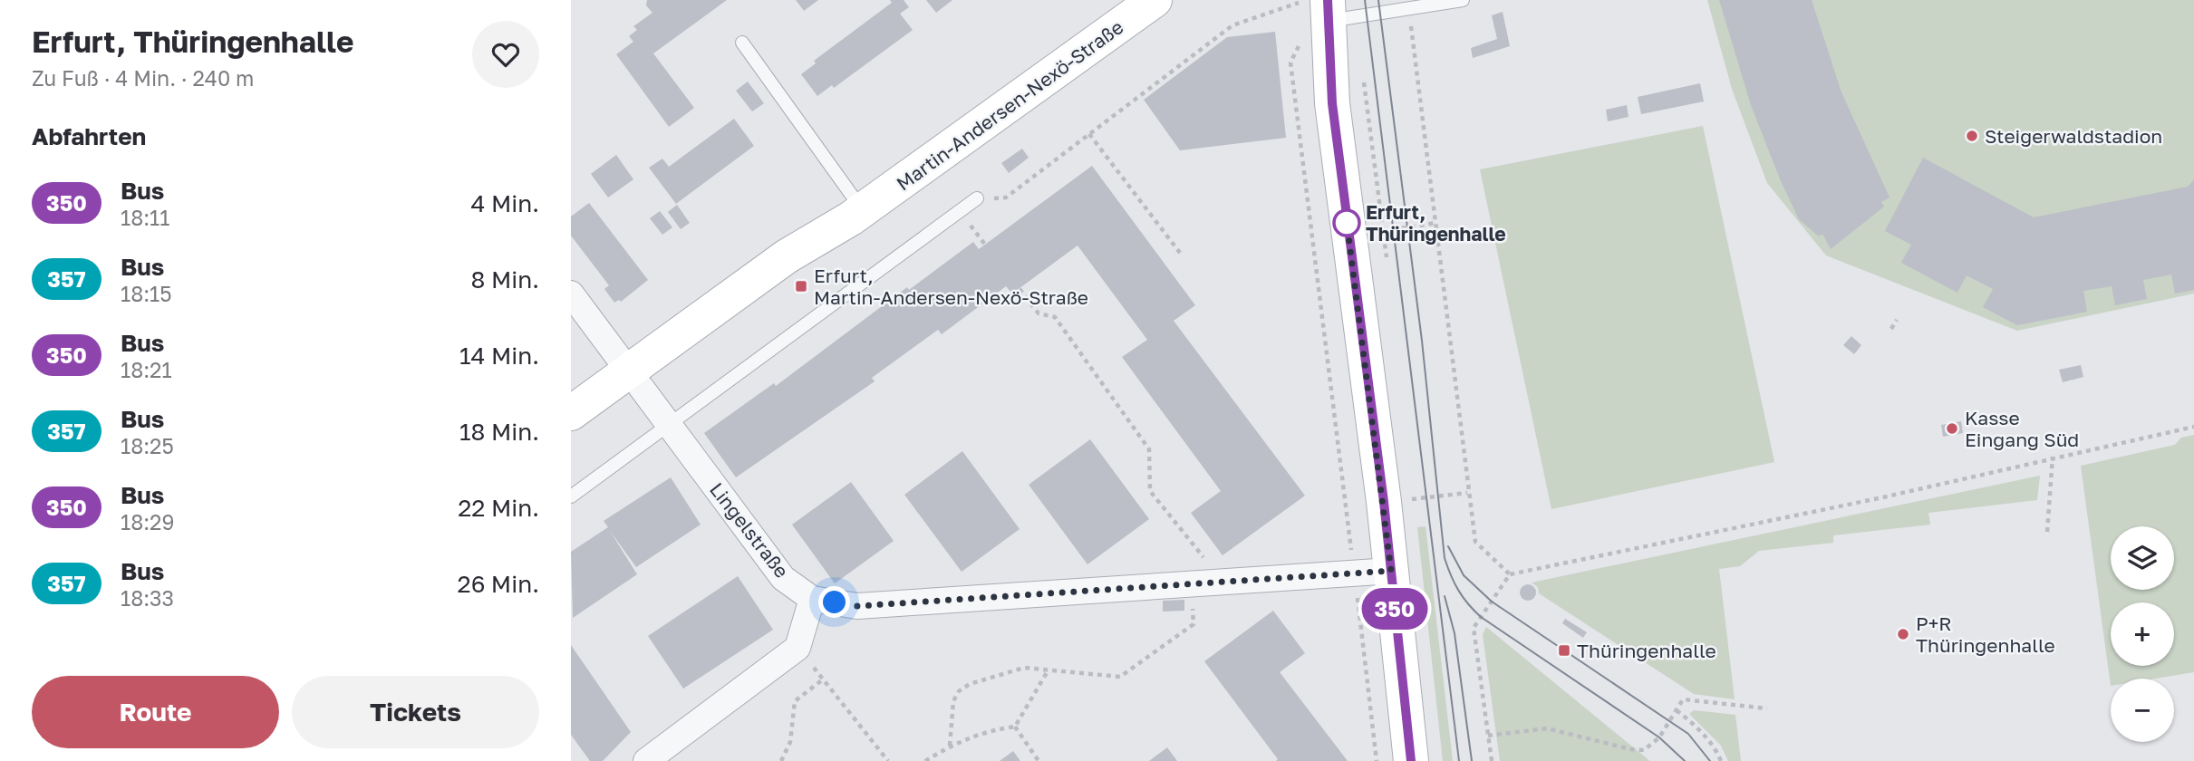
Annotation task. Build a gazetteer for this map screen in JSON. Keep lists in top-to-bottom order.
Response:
{
  "streets": {
    "main road": ["Martin-Andersen-Nexö-Straße"],
    "street": ["Lingelstraße"]
  },
  "crossings": [
    ["Martin-Andersen-Nexö-Straße", "Lingelstraße"]
  ],
  "places": {
    "other": [
      "Steigerwaldstadion",
      "Erfurt, Thüringenhalle",
      "Kasse Eingang Süd",
      "P+R Thüringenhalle"
    ],
    "transit": ["Erfurt, Martin-Andersen-Nexö-Straße", "Thüringenhalle"]
  },
  "lines": ["bus line 350"],
  "page": {
    "heading": [
      ["Erfurt, Thüringenhalle", "Zu Fuß · 4 Min. · 240 m"],
      "Abfahrten"
    ],
    "on_map": "350",
    "list": [
      {
        "mark": "350",
        "name": "Bus",
        "note": "18:11",
        "value": "4 Min."
      },
      {
        "mark": "357",
        "name": "Bus",
        "note": "18:15",
        "value": "8 Min."
      },
      {
        "mark": "350",
        "name": "Bus",
        "note": "18:21",
        "value": "14 Min."
      },
      {
        "mark": "357",
        "name": "Bus",
        "note": "18:25",
        "value": "18 Min."
      },
      {
        "mark": "350",
        "name": "Bus",
        "note": "18:29",
        "value": "22 Min."
      },
      {
        "mark": "357",
        "name": "Bus",
        "note": "18:33",
        "value": "26 Min."
      }
    ],
    "map_buttons": ["+", "−"],
    "buttons": ["Route", "Tickets"]
  }
}
